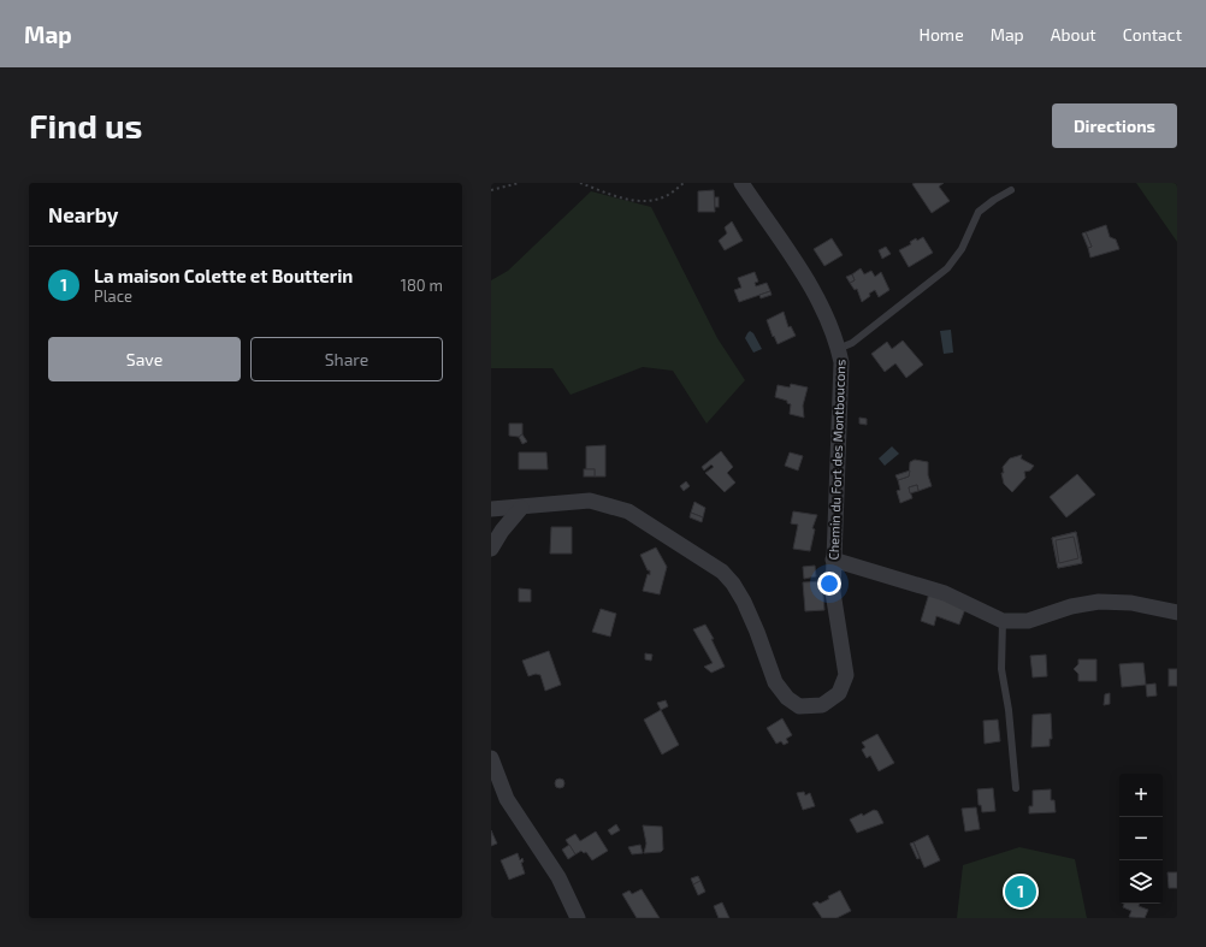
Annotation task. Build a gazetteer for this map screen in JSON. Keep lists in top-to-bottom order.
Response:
{
  "streets": {
    "street": ["Chemin du Fort des Montboucons"]
  },
  "page": {
    "header": "Map",
    "nav": [
      "Home",
      "Map",
      "About",
      "Contact"
    ],
    "buttons": [
      "Directions",
      ["Save", "Share"]
    ],
    "title": "Find us",
    "heading": "Nearby",
    "list": [
      {
        "mark": "1",
        "name": "La maison Colette et Boutterin",
        "note": "Place",
        "value": "180 m"
      }
    ],
    "map_buttons": ["+", "−"],
    "pins": "1"
  }
}
